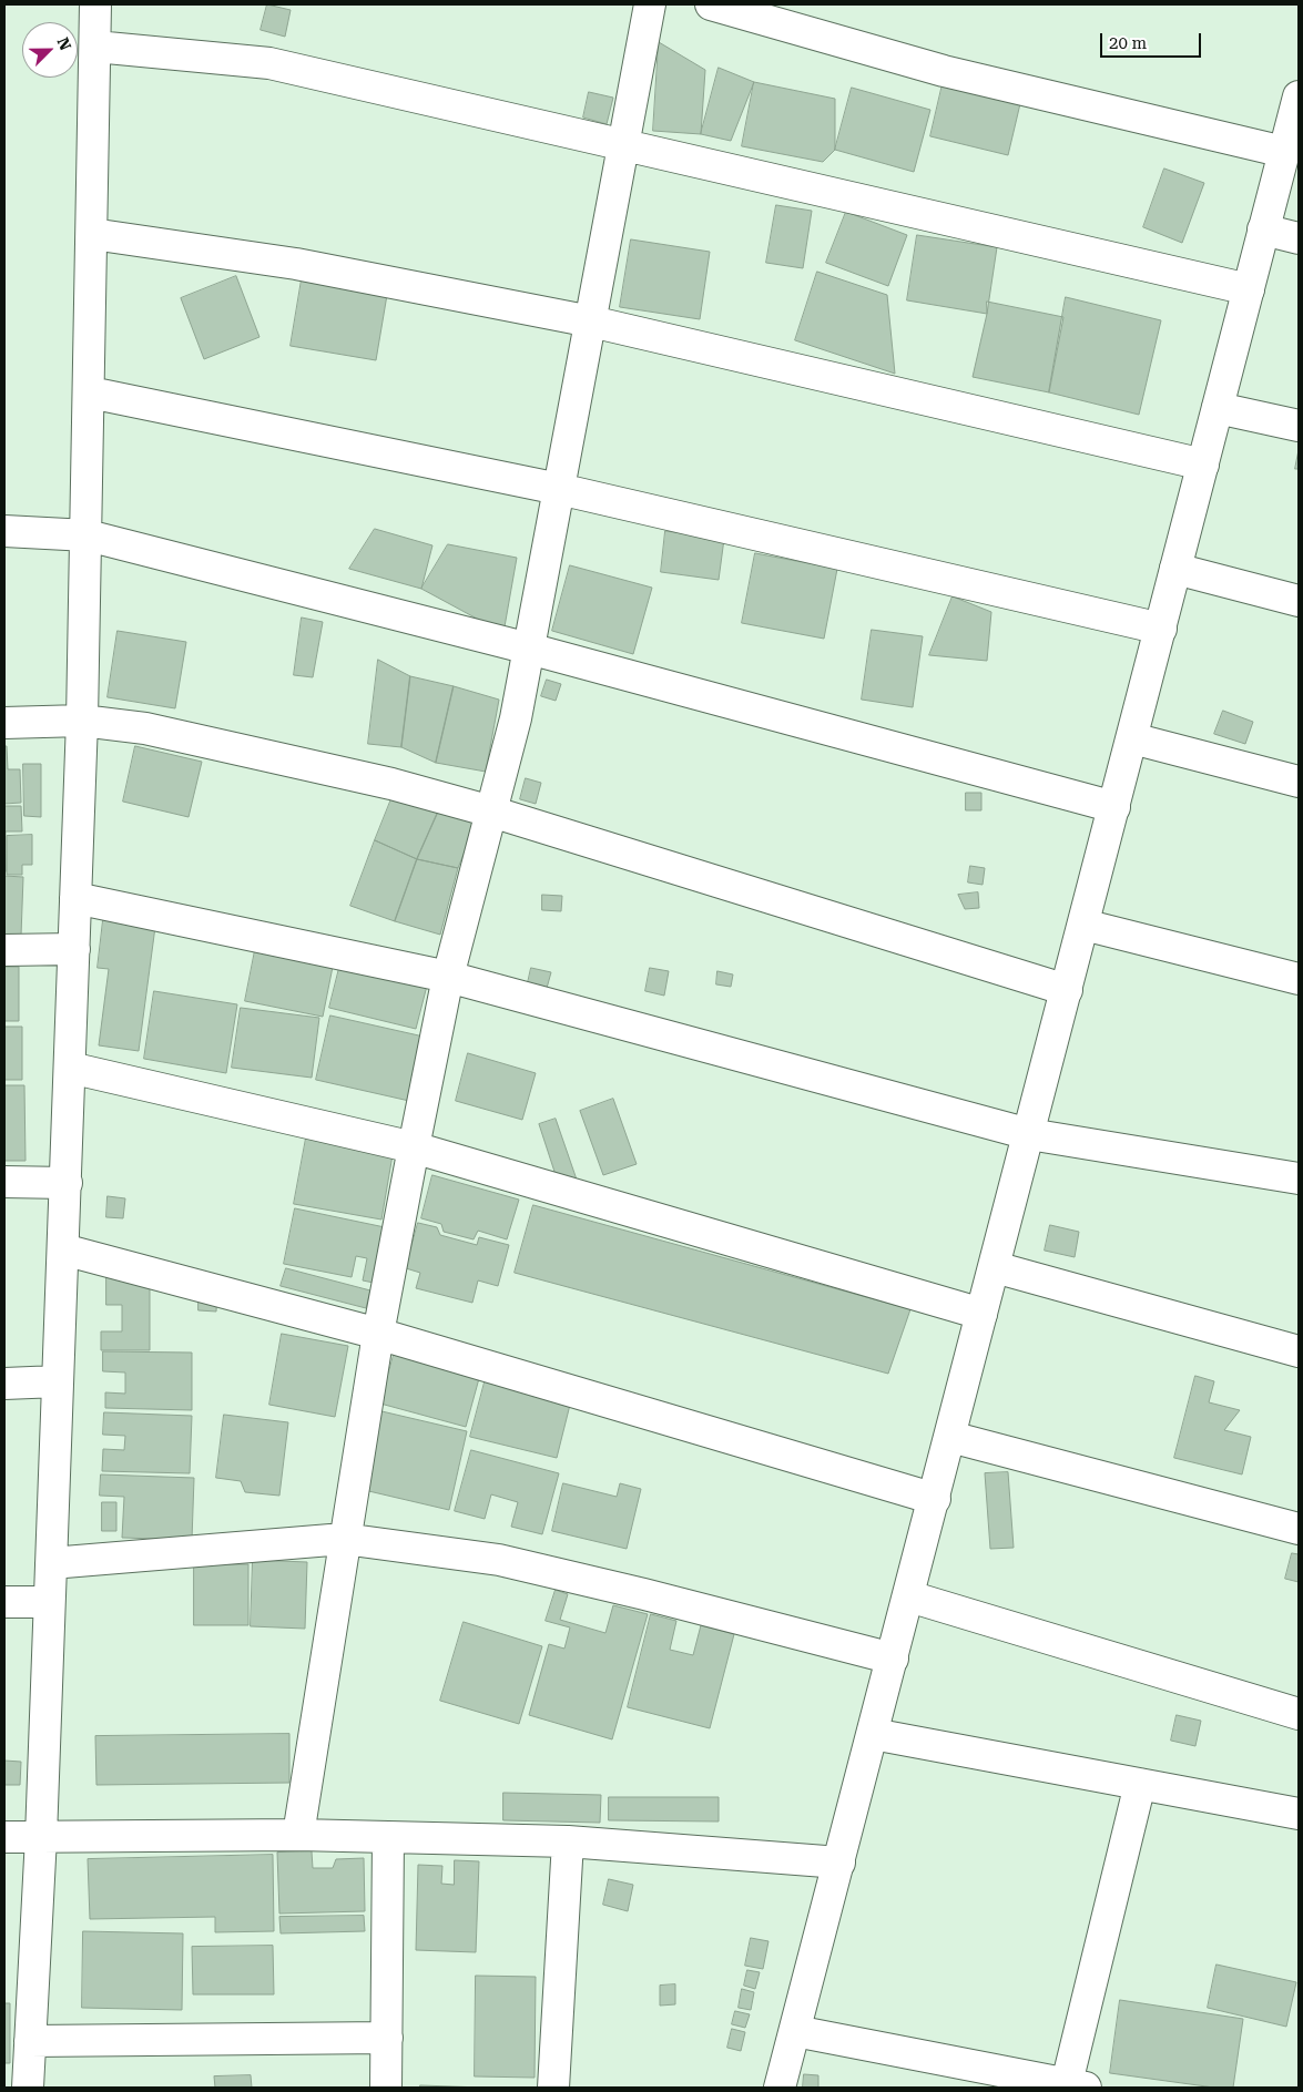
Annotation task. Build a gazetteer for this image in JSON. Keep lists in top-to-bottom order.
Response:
{
  "scale_bar": "20 m",
  "north": "top right"
}
